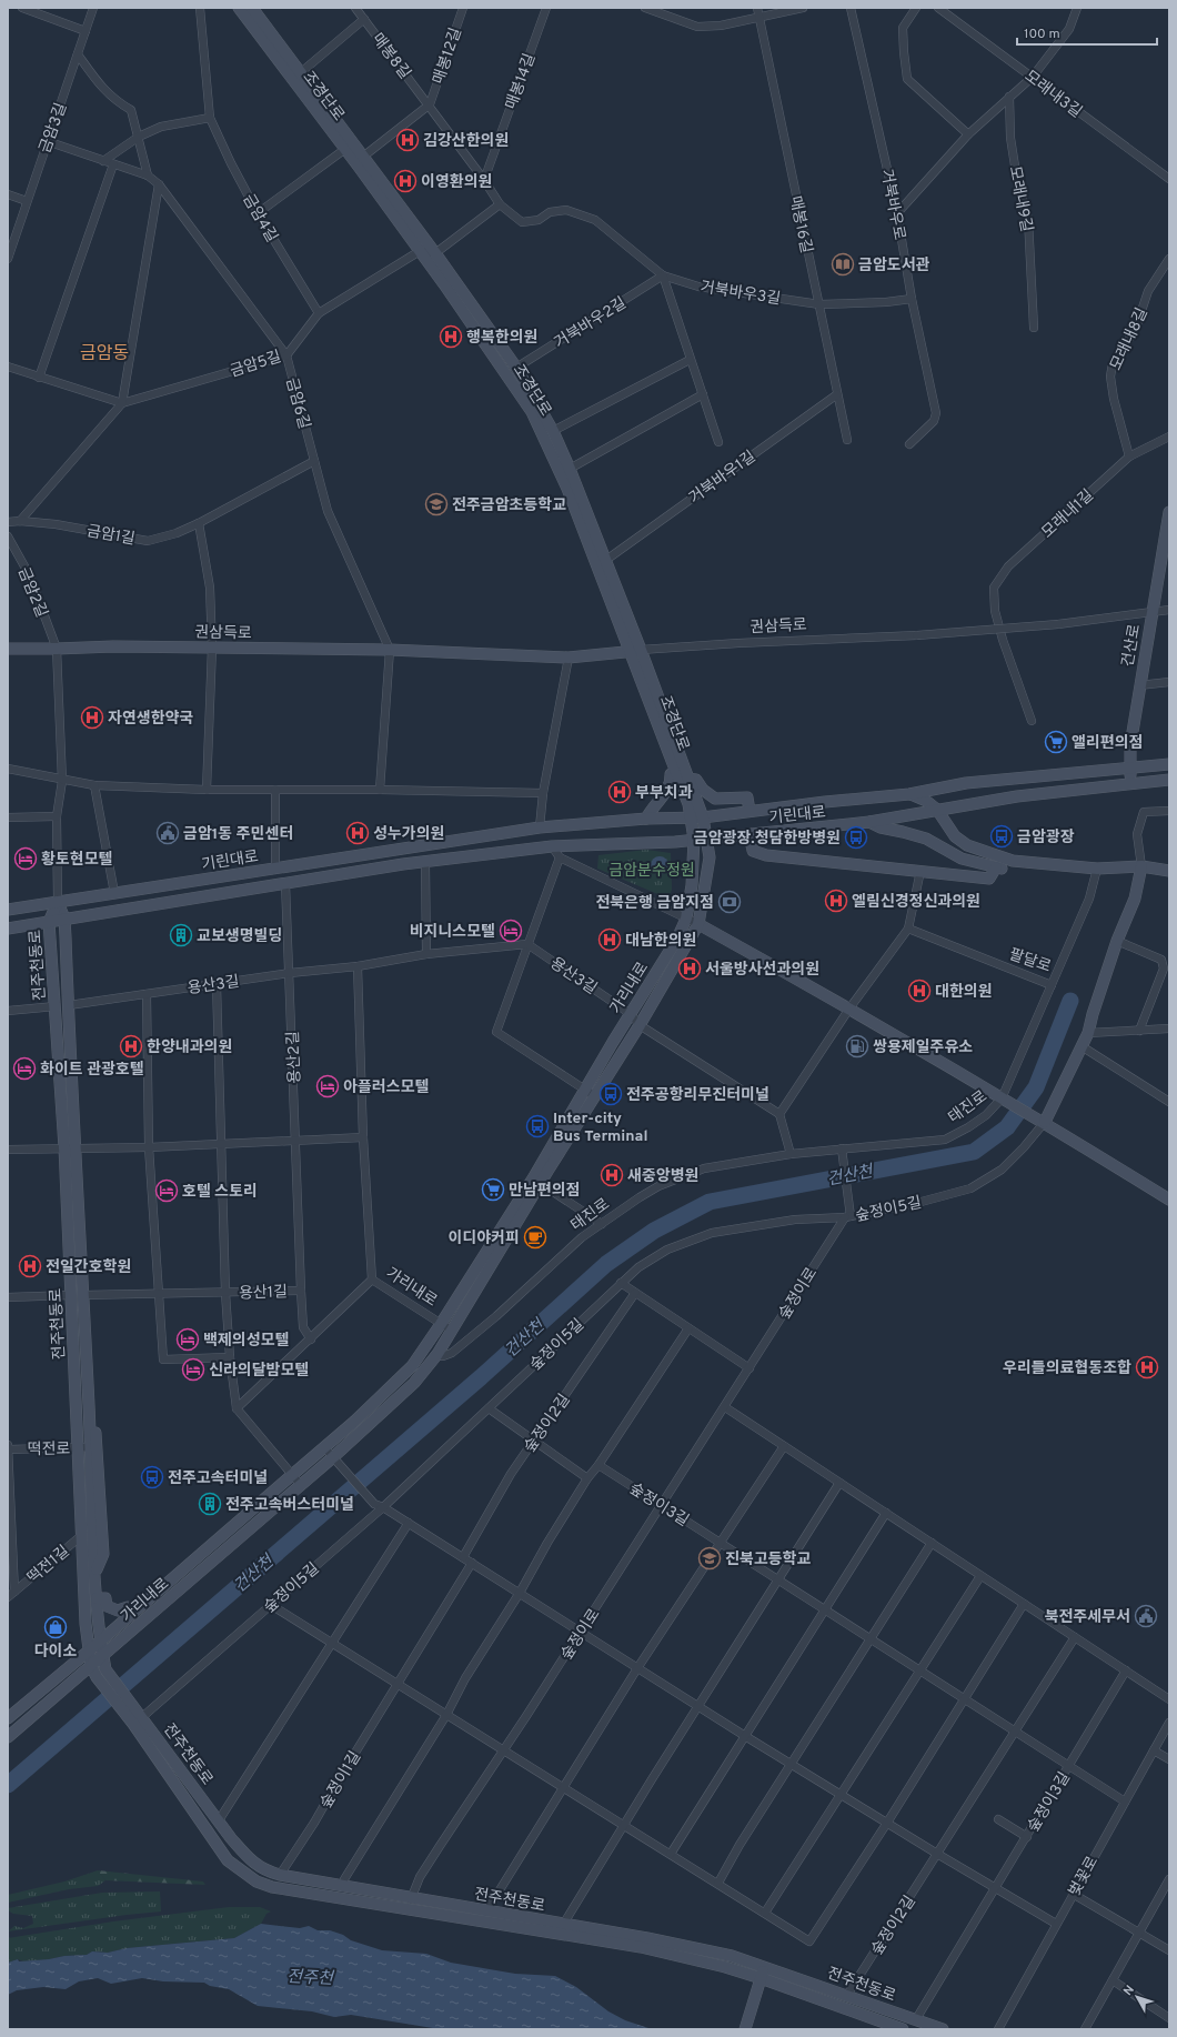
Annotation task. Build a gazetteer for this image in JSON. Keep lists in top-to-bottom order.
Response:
{
  "streets": {
    "street": [
      "매봉8길",
      "매봉12길",
      "매봉14길",
      "모래내3길",
      "조경단로",
      "금암3길",
      "모래내9길",
      "거북바우로",
      "금암4길",
      "매봉16길",
      "거북바우3길",
      "거북바우2길",
      "모래내8길",
      "금암5길",
      "금암6길",
      "거북바우1길",
      "모래내1길",
      "금암1길",
      "금암2길",
      "권삼득로",
      "건산로",
      "기린대로",
      "팔달로",
      "전주천동로",
      "용산3길",
      "가리내로",
      "용산2길",
      "태진로",
      "숲정이5길",
      "용산1길",
      "숲정이로",
      "숲정이2길",
      "떡전로",
      "숲정이3길",
      "떡전1길",
      "숲정이1길",
      "벚꽃로"
    ]
  },
  "crossings": [
    ["매봉8길", "매봉12길"],
    ["매봉8길", "조경단로"],
    ["매봉12길", "매봉14길"],
    ["매봉12길", "조경단로"],
    ["매봉12길", "거북바우3길"],
    ["조경단로", "거북바우2길"],
    ["조경단로", "금암5길"],
    ["조경단로", "거북바우1길"],
    ["조경단로", "권삼득로"],
    ["조경단로", "기린대로"],
    ["조경단로", "가리내로"],
    ["금암3길", "금암6길"],
    ["거북바우로", "거북바우3길"],
    ["금암4길", "금암5길"],
    ["매봉16길", "거북바우3길"],
    ["매봉16길", "거북바우1길"],
    ["거북바우3길", "거북바우2길"],
    ["모래내8길", "모래내1길"],
    ["금암5길", "금암6길"],
    ["금암6길", "금암1길"],
    ["금암6길", "권삼득로"],
    ["금암2길", "권삼득로"],
    ["권삼득로", "건산로"],
    ["건산로", "기린대로"],
    ["기린대로", "전주천동로"],
    ["기린대로", "가리내로"],
    ["팔달로", "태진로"],
    ["전주천동로", "용산3길"],
    ["전주천동로", "가리내로"],
    ["전주천동로", "숲정이5길"],
    ["전주천동로", "용산1길"],
    ["전주천동로", "숲정이로"],
    ["전주천동로", "숲정이2길"],
    ["전주천동로", "떡전로"],
    ["전주천동로", "떡전1길"],
    ["전주천동로", "숲정이1길"],
    ["용산3길", "가리내로"],
    ["용산3길", "용산2길"],
    ["가리내로", "태진로"],
    ["가리내로", "용산1길"],
    ["용산2길", "용산1길"],
    ["숲정이5길", "숲정이로"],
    ["숲정이로", "숲정이3길"],
    ["숲정이2길", "숲정이3길"],
    ["떡전로", "떡전1길"],
    ["숲정이3길", "벚꽃로"]
  ],
  "districts": ["금암동"],
  "water": ["건산천", "전주천"],
  "parks": ["금암분수정원"],
  "places": {
    "hospital": [
      "김강산한의원",
      "이영환의원",
      "행복한의원",
      "자연생한약국",
      "부부치과",
      "성누가의원",
      "엘림신경정신과의원",
      "대남한의원",
      "서울방사선과의원",
      "대한의원",
      "한양내과의원",
      "새중앙병원",
      "전일간호학원",
      "우리들의료협동조합"
    ],
    "library": ["금암도서관"],
    "school or university": ["전주금암초등학교", "진북고등학교"],
    "supermarket": ["앨리편의점", "만남편의점"],
    "public building": ["금암1동 주민센터", "북전주세무서"],
    "bus stop": [
      "금암광장",
      "금암광장.청담한방병원",
      "전주공항리무진터미널",
      "Inter-city Bus Terminal",
      "전주고속터미널"
    ],
    "hotel": [
      "황토현모텔",
      "비지니스모텔",
      "화이트 관광호텔",
      "아플러스모텔",
      "호텔 스토리",
      "백제의성모텔",
      "신라의달밤모텔"
    ],
    "bank": ["전북은행 금암지점"],
    "building": ["교보생명빌딩", "전주고속버스터미널"],
    "fuel station": ["쌍용제일주유소"],
    "cafe": ["이디야커피"],
    "shop": ["다이소"]
  },
  "scale_bar": "100 m",
  "north": "top left"
}
